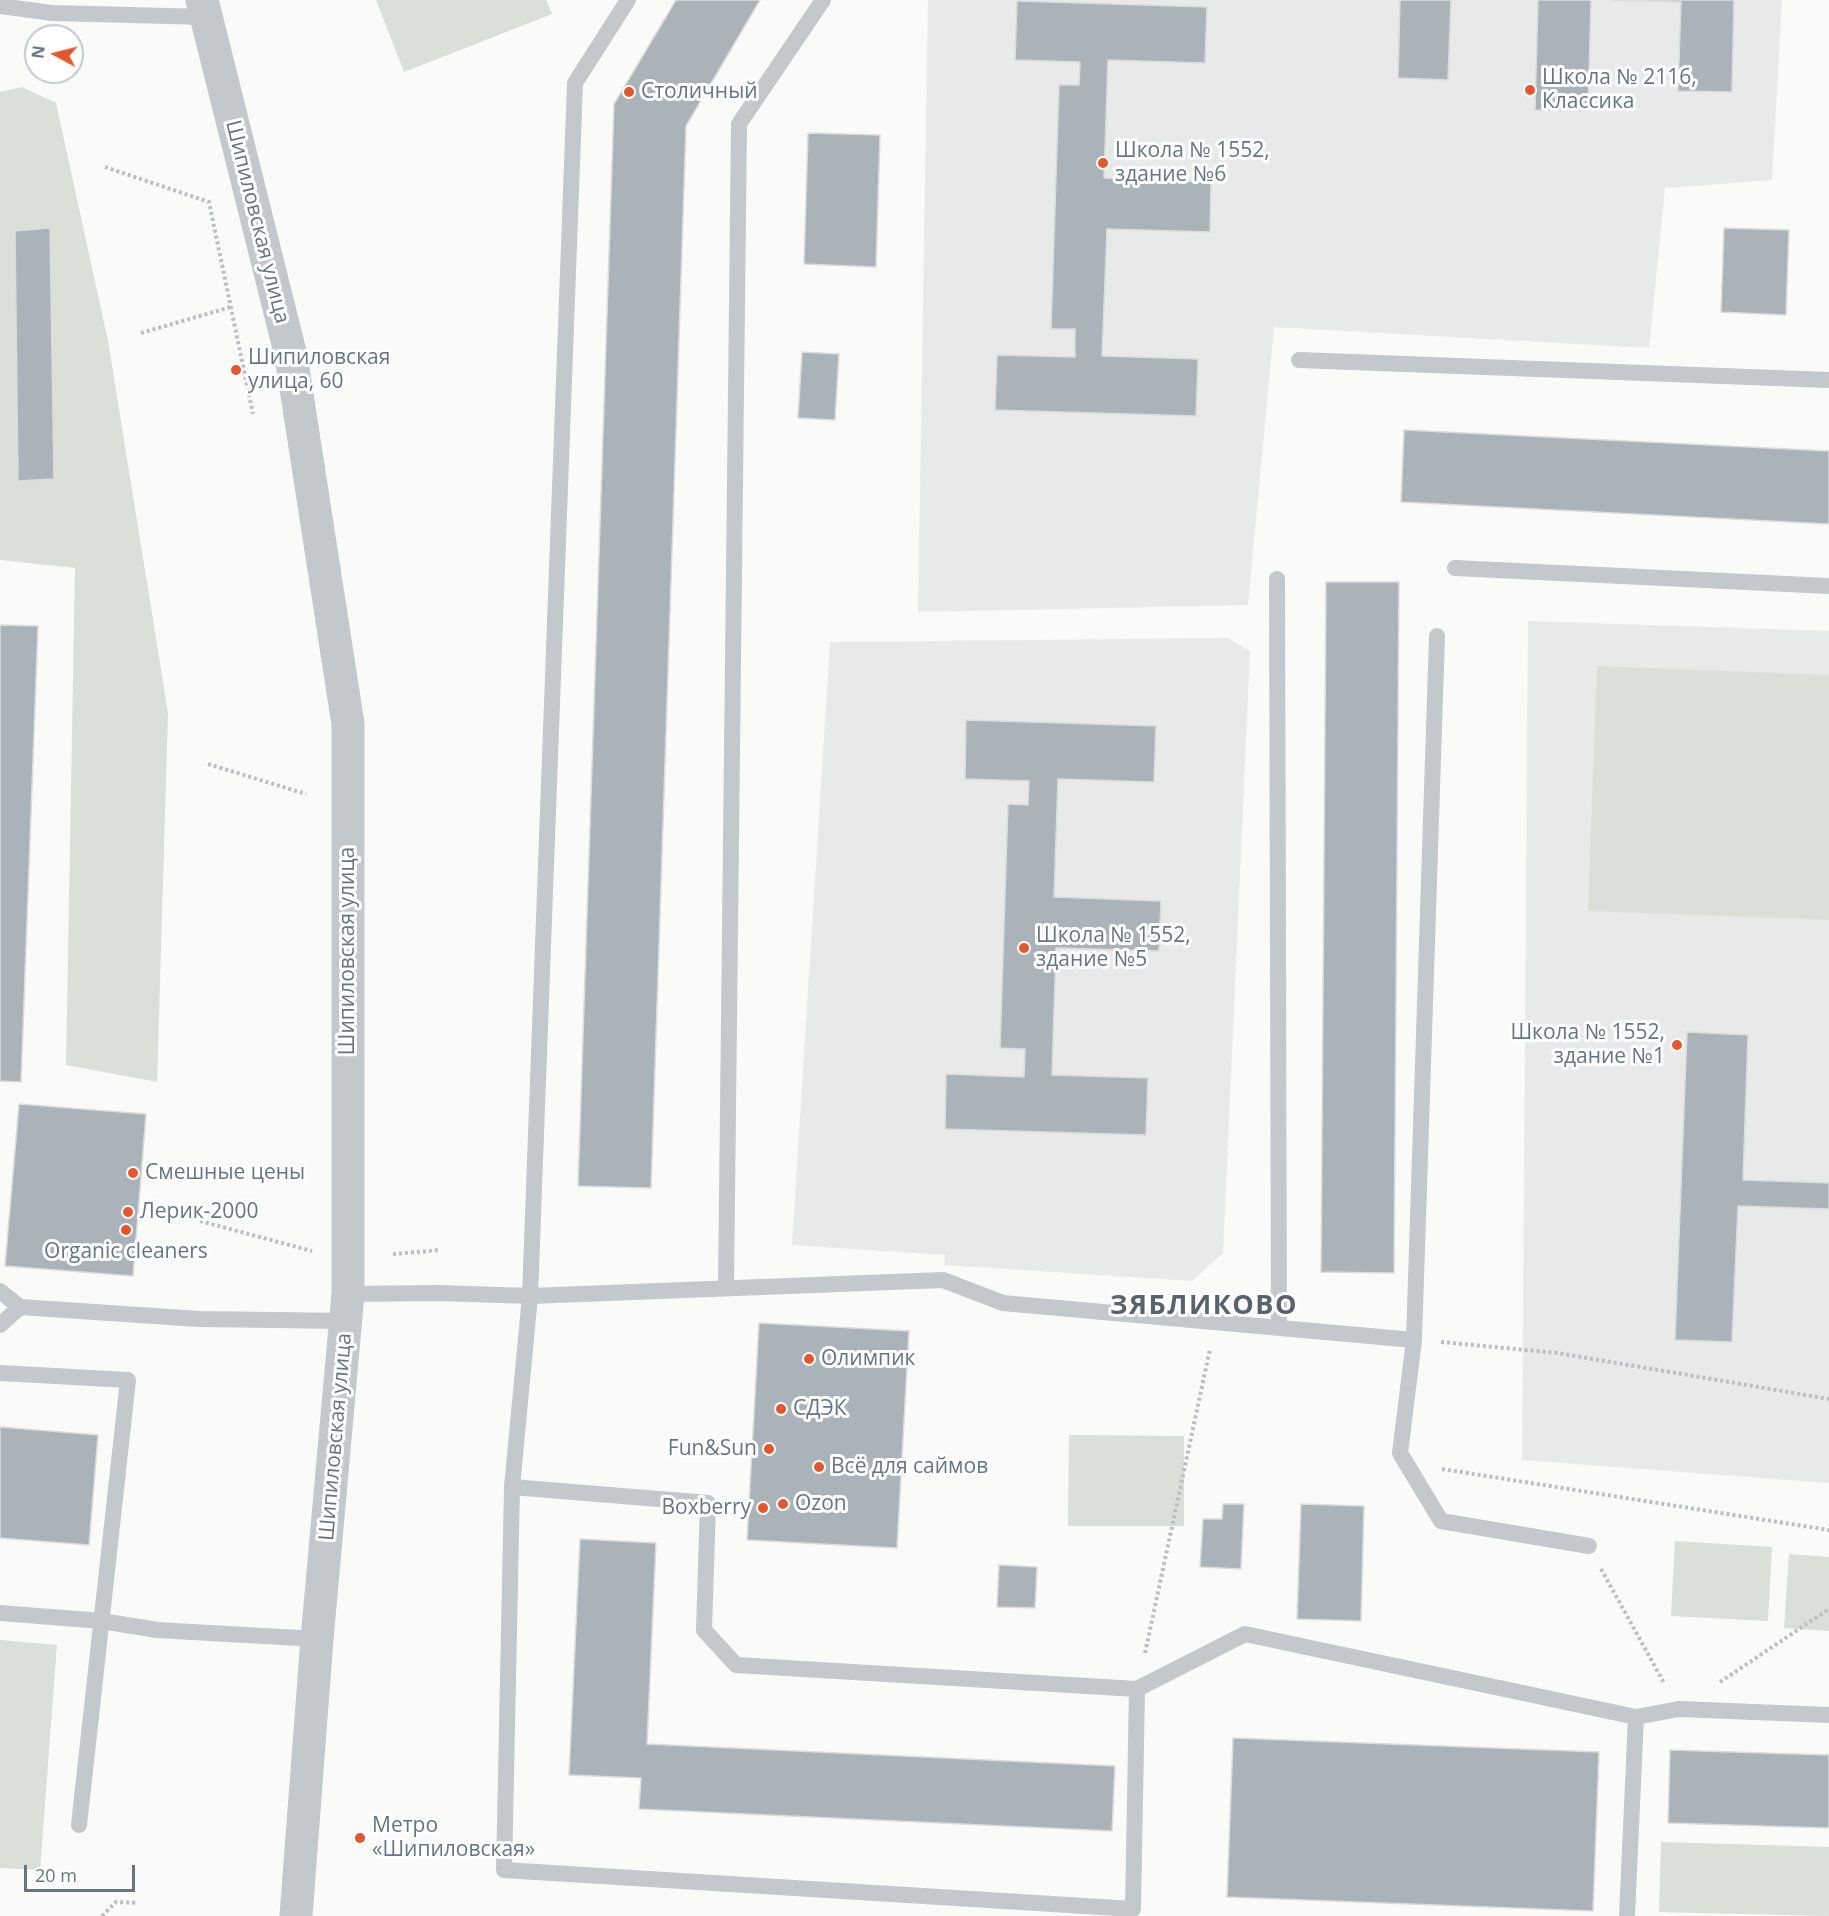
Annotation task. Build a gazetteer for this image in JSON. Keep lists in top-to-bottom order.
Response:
{
  "streets": {
    "street": ["Шипиловская улица"]
  },
  "districts": ["ЗЯБЛИКОВО"],
  "places": [
    "Школа № 2116, Классика",
    "Столичный",
    "Школа № 1552, здание №6",
    "Шипиловская улица, 60",
    "Школа № 1552, здание №5",
    "Школа № 1552, здание №1",
    "Смешные цены",
    "Лерик-2000",
    "Organic cleaners",
    "Олимпик",
    "СДЭК",
    "Fun&Sun",
    "Всё для саймов",
    "Ozon",
    "Boxberry",
    "Метро «Шипиловская»"
  ],
  "scale_bar": "20 m",
  "north": "left"
}
